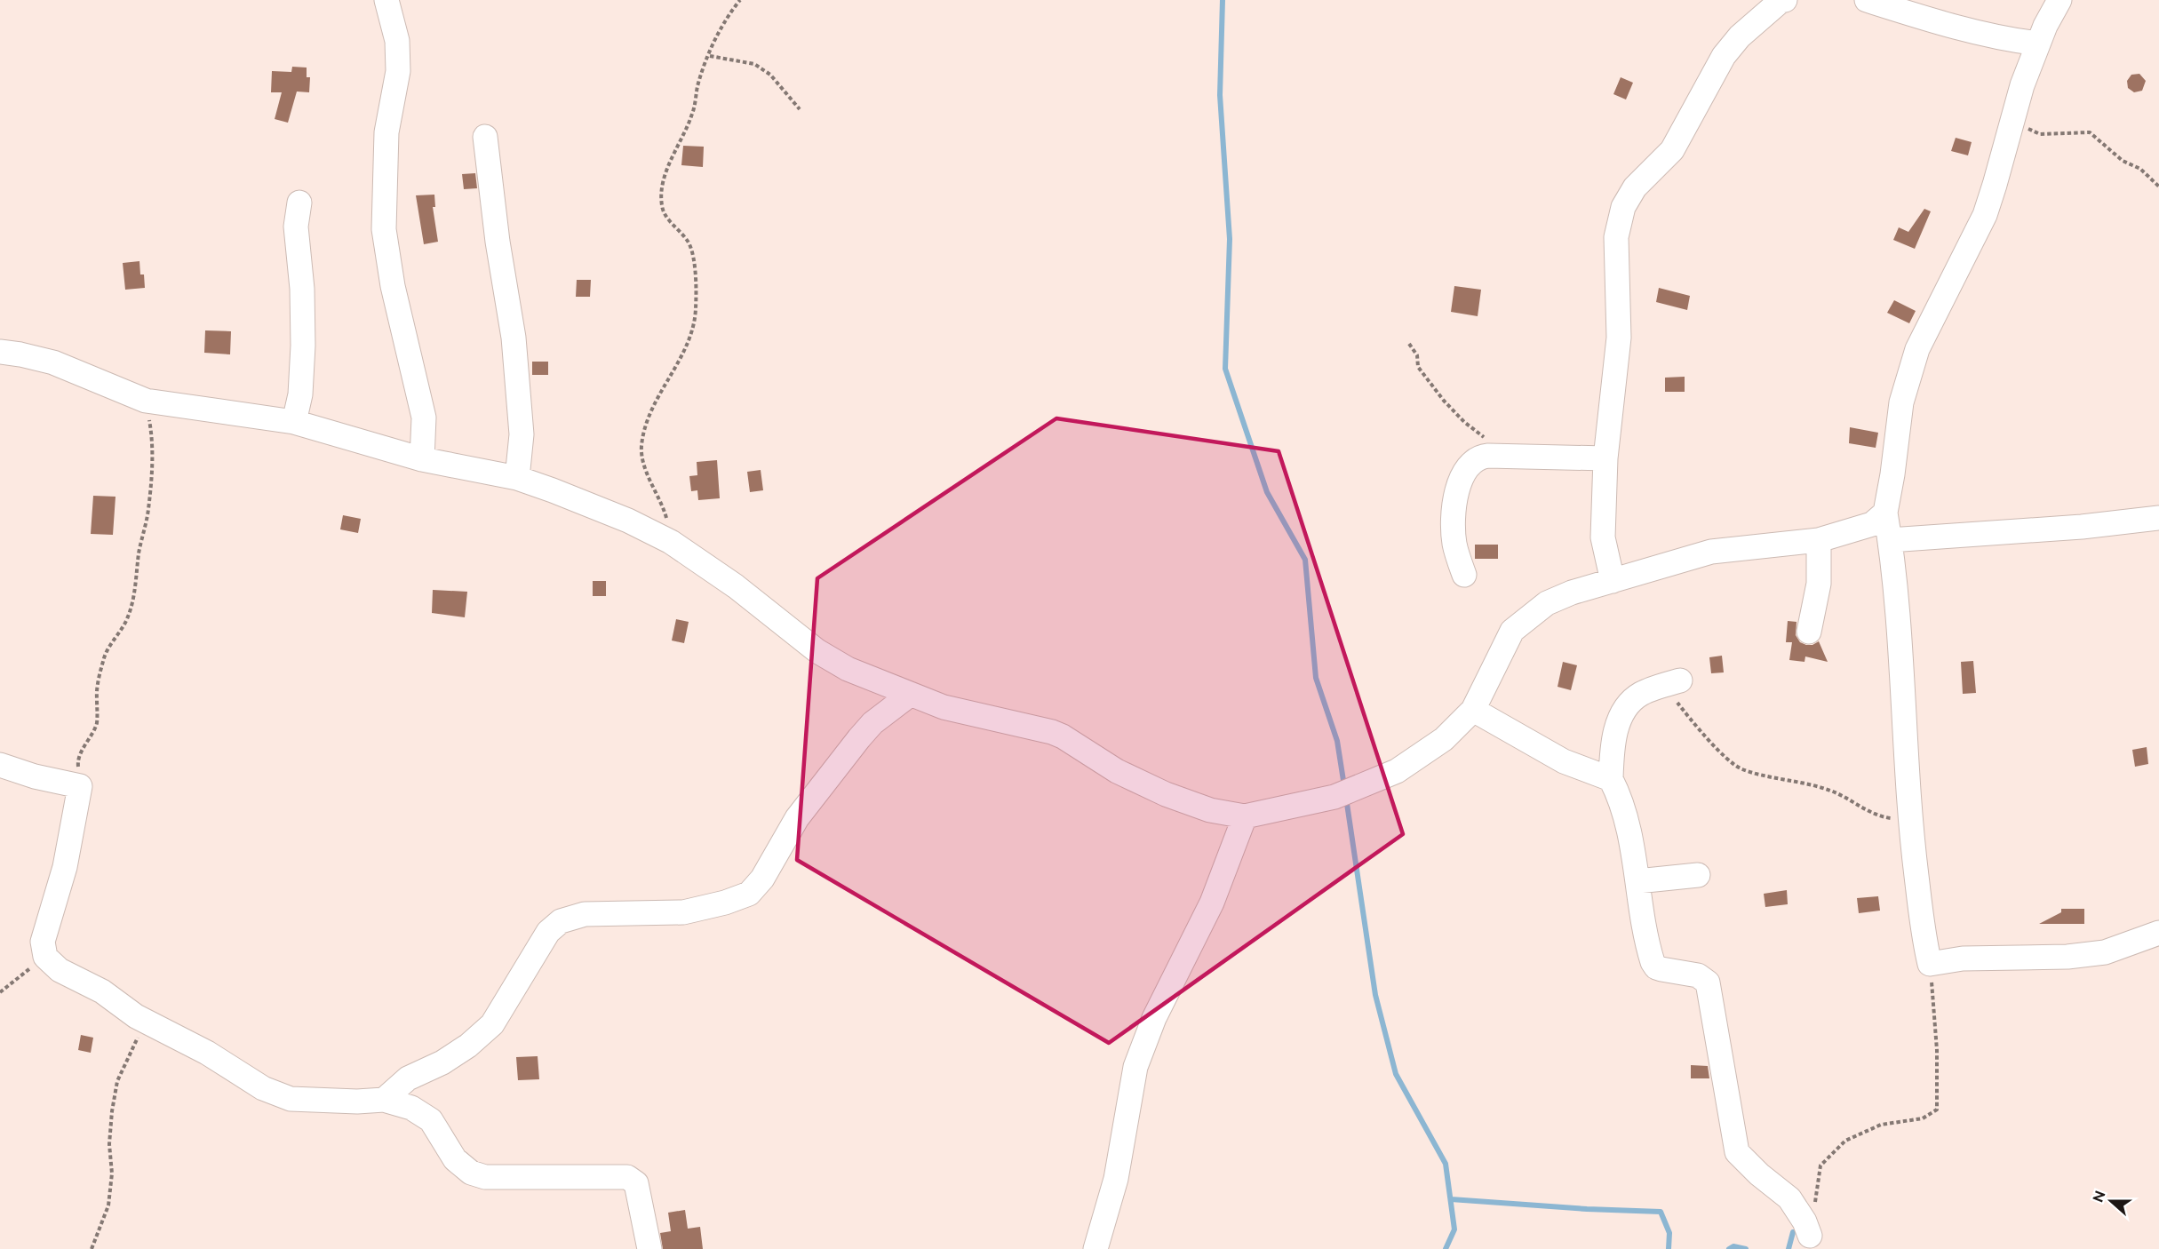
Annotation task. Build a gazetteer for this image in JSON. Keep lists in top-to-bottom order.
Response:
{
  "north": "left"
}
